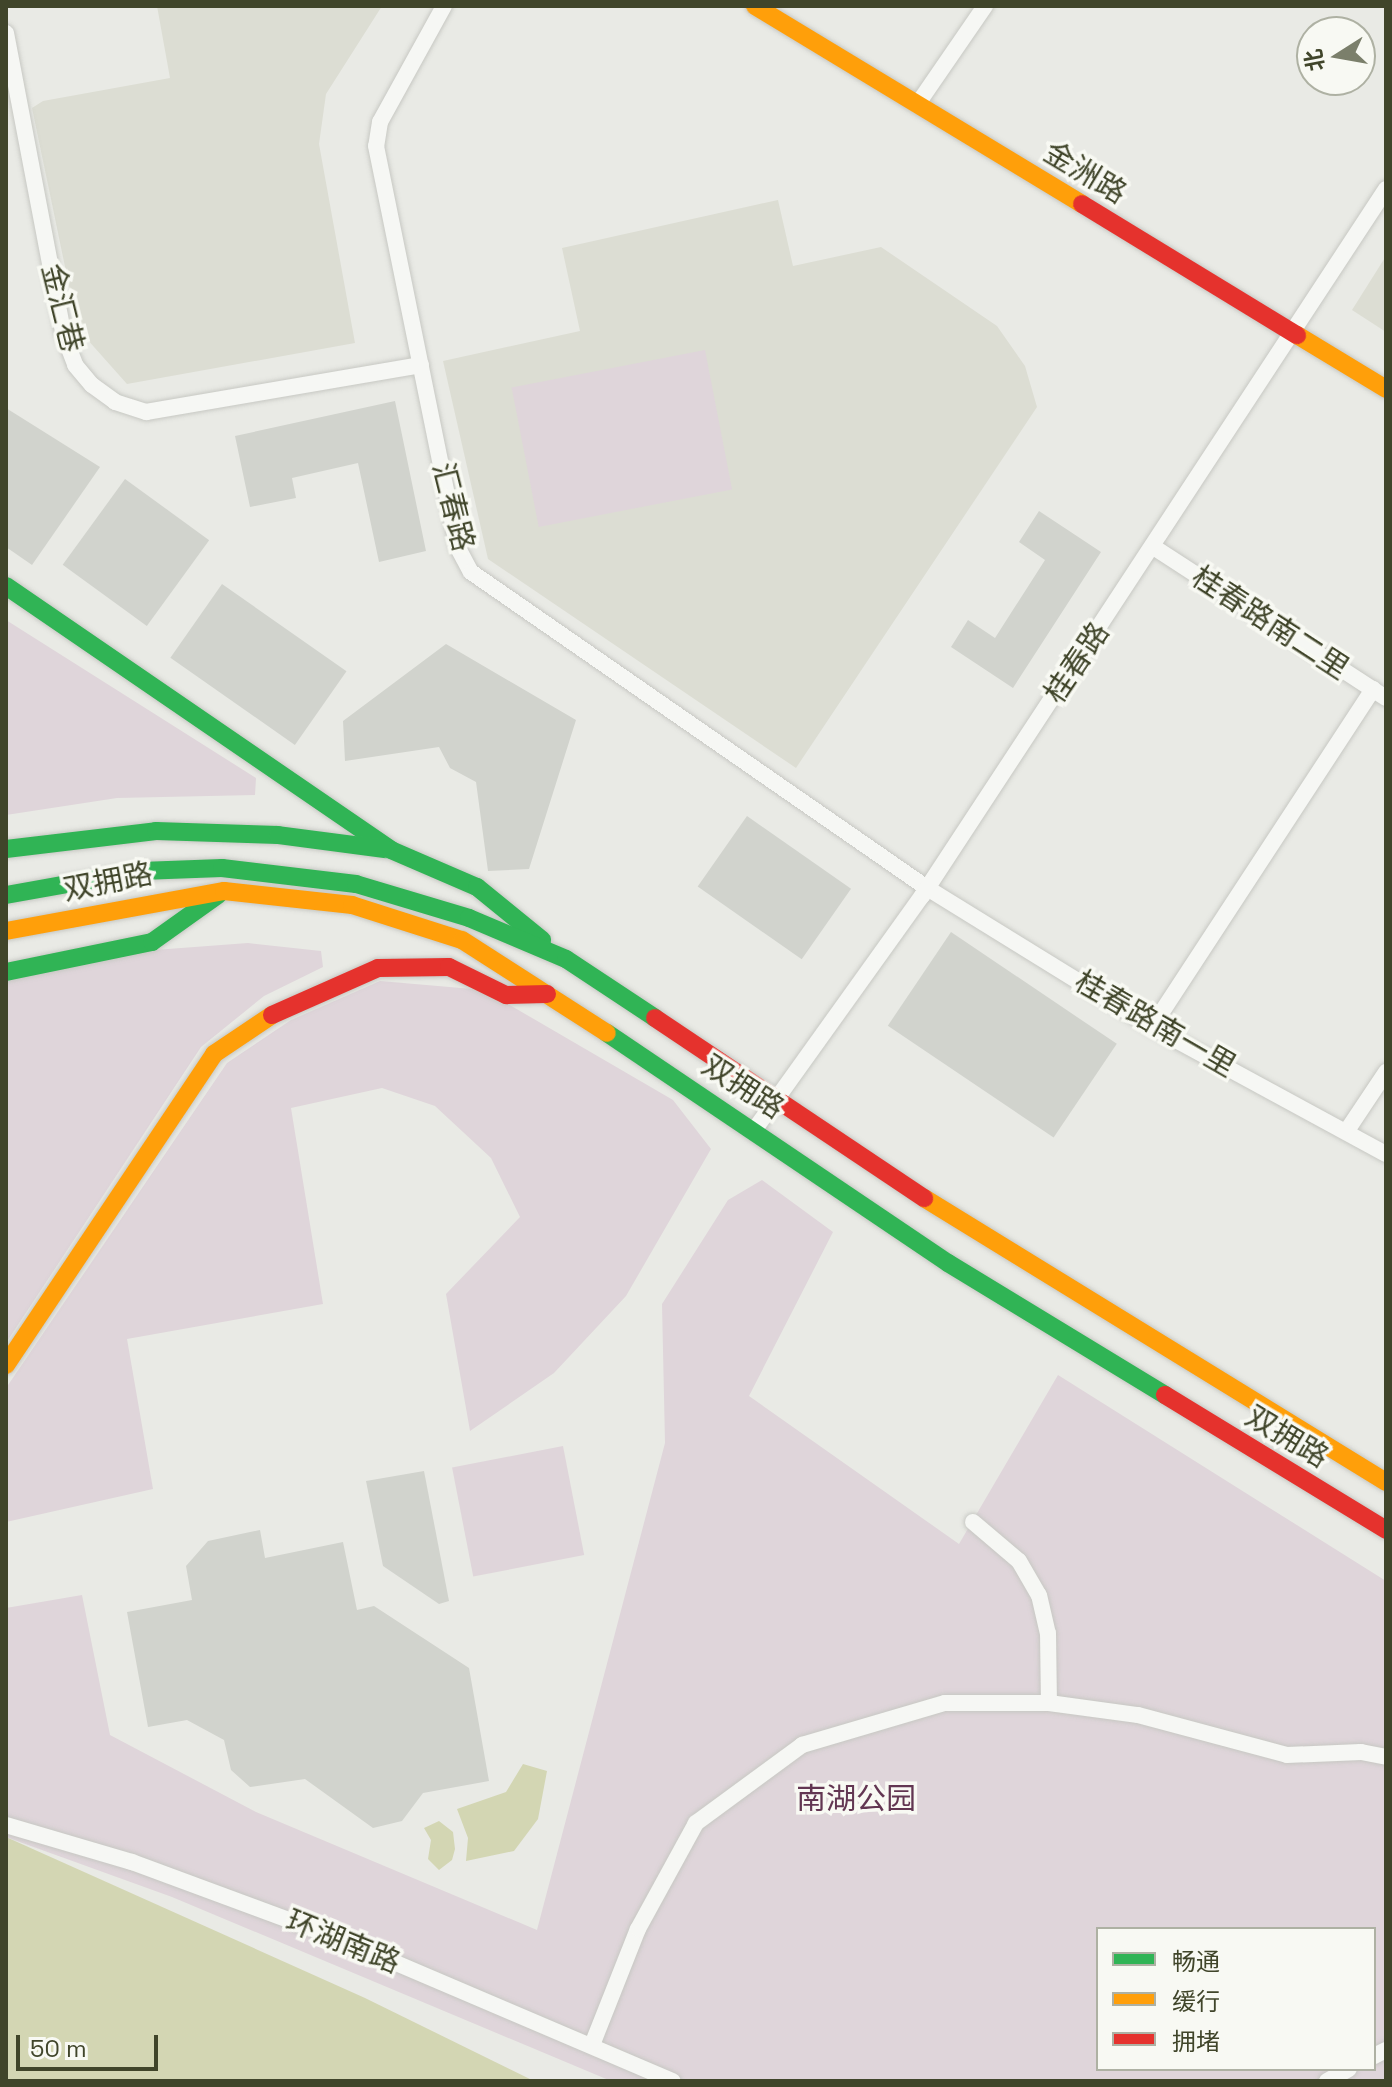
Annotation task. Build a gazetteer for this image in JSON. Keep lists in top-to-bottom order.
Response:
{
  "streets": {
    "main road": ["金洲路", "双拥路"],
    "street": [
      "金汇巷",
      "汇春路",
      "桂春路南二里",
      "桂春路",
      "桂春路南一里",
      "环湖南路"
    ]
  },
  "crossings": [
    ["金洲路", "桂春路"],
    ["金汇巷", "汇春路"],
    ["汇春路", "桂春路"],
    ["汇春路", "桂春路南一里"],
    ["桂春路南二里", "桂春路"],
    ["桂春路", "双拥路"],
    ["桂春路", "桂春路南一里"]
  ],
  "parks": ["南湖公园"],
  "legend": ["畅通", "缓行", "拥堵"],
  "scale_bar": "50 m",
  "north": "left"
}
